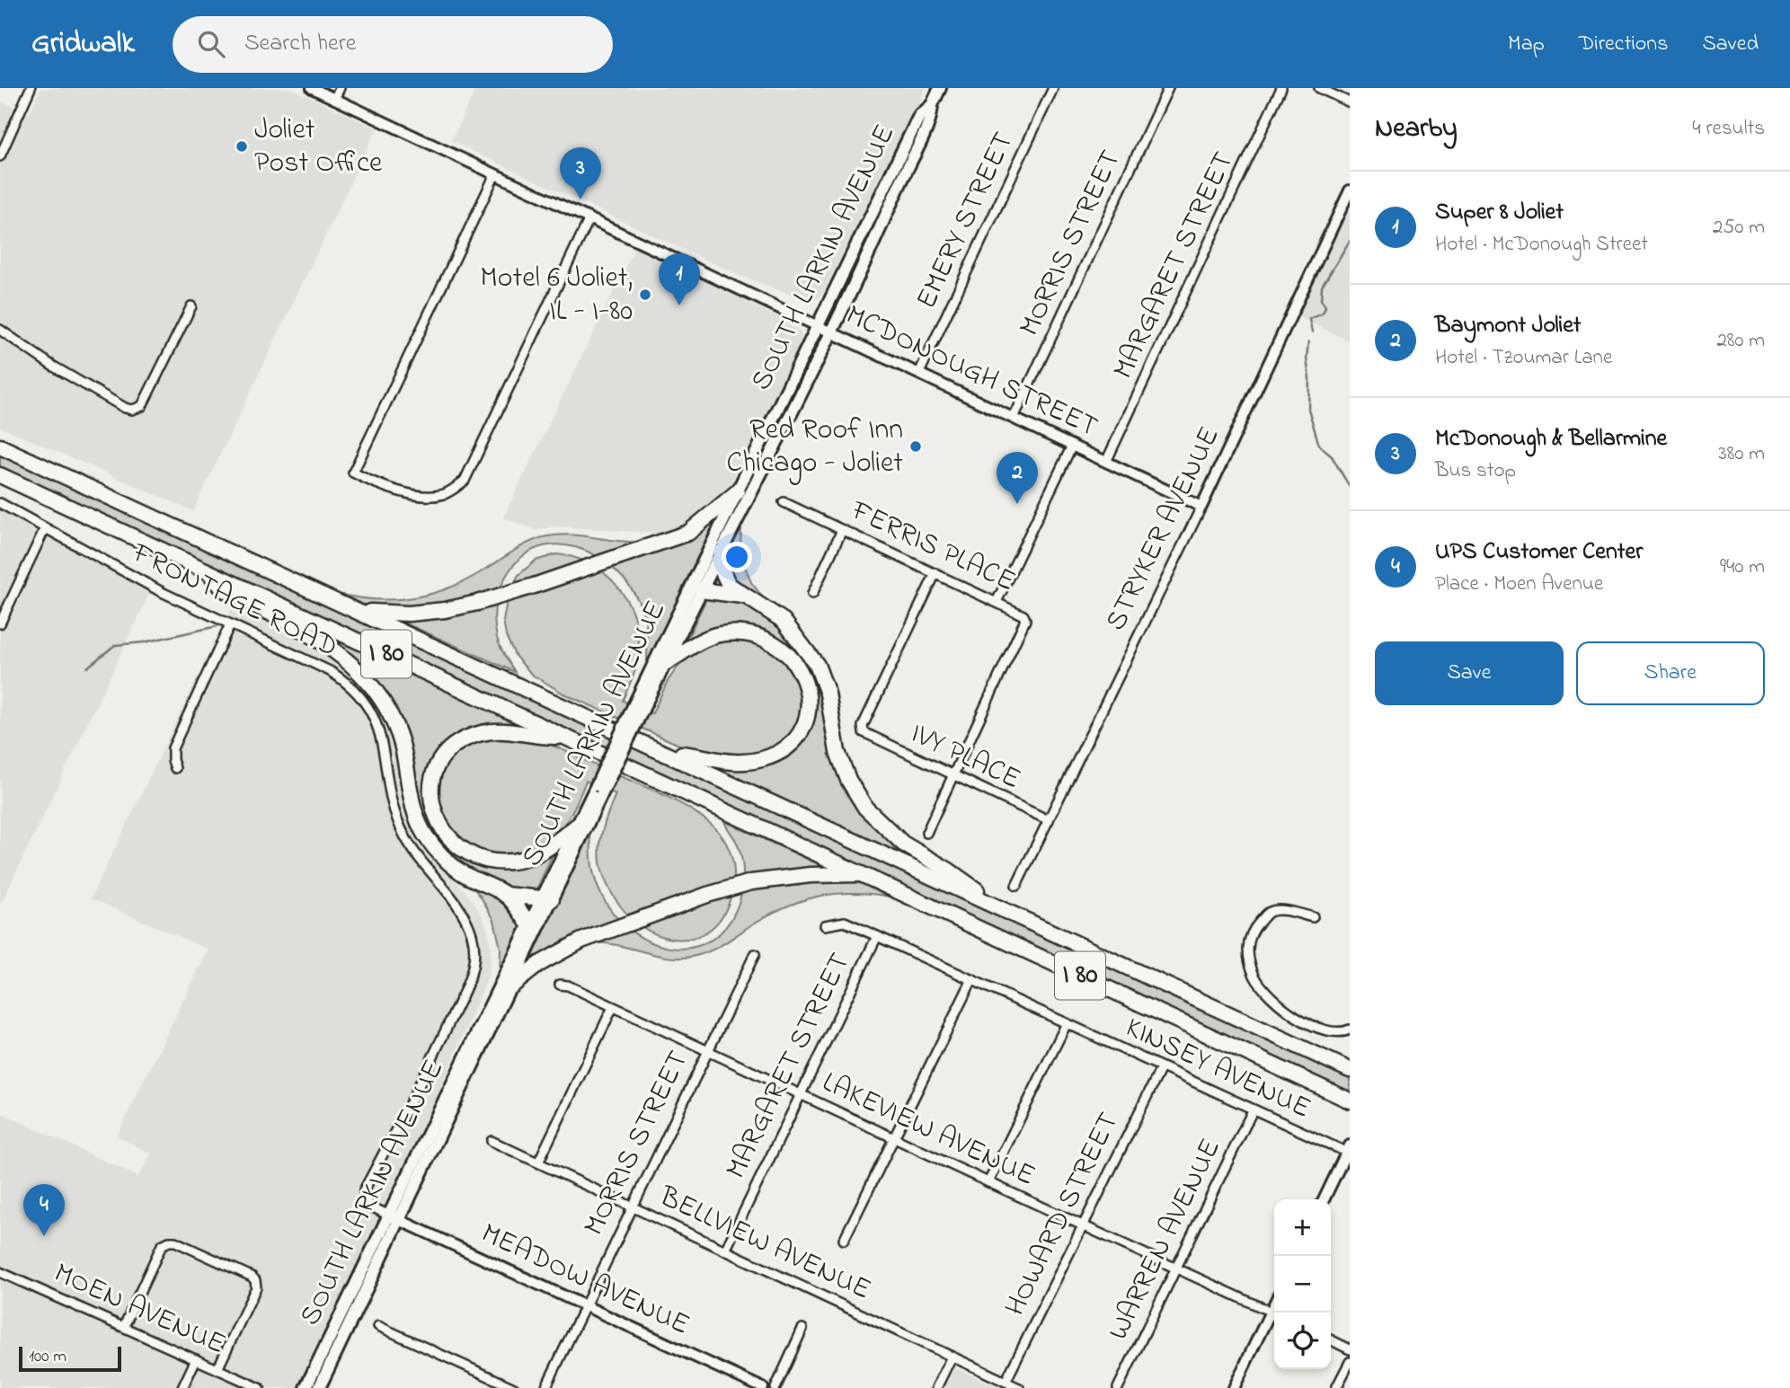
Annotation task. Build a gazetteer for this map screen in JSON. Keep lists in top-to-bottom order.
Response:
{
  "streets": {
    "highway": ["I 80"],
    "main road": ["SOUTH LARKIN AVENUE"],
    "street": [
      "EMERY STREET",
      "MORRIS STREET",
      "MARGARET STREET",
      "MCDONOUGH STREET",
      "STRYKER AVENUE",
      "FERRIS PLACE",
      "FRONTAGE ROAD",
      "IVY PLACE",
      "KINSEY AVENUE",
      "LAKEVIEW AVENUE",
      "HOWARD STREET",
      "WARREN AVENUE",
      "BELLVIEW AVENUE",
      "MEADOW AVENUE",
      "MOEN AVENUE"
    ]
  },
  "crossings": [
    ["EMERY STREET", "MCDONOUGH STREET"],
    ["MORRIS STREET", "MCDONOUGH STREET"],
    ["MORRIS STREET", "LAKEVIEW AVENUE"],
    ["MORRIS STREET", "BELLVIEW AVENUE"],
    ["MORRIS STREET", "MEADOW AVENUE"],
    ["SOUTH LARKIN AVENUE", "MCDONOUGH STREET"],
    ["SOUTH LARKIN AVENUE", "FRONTAGE ROAD"],
    ["SOUTH LARKIN AVENUE", "MEADOW AVENUE"],
    ["MARGARET STREET", "MCDONOUGH STREET"],
    ["MARGARET STREET", "KINSEY AVENUE"],
    ["MARGARET STREET", "LAKEVIEW AVENUE"],
    ["MARGARET STREET", "BELLVIEW AVENUE"],
    ["MCDONOUGH STREET", "STRYKER AVENUE"],
    ["STRYKER AVENUE", "IVY PLACE"],
    ["FERRIS PLACE", "IVY PLACE"],
    ["FRONTAGE ROAD", "MEADOW AVENUE"],
    ["KINSEY AVENUE", "HOWARD STREET"],
    ["KINSEY AVENUE", "WARREN AVENUE"],
    ["LAKEVIEW AVENUE", "HOWARD STREET"],
    ["LAKEVIEW AVENUE", "WARREN AVENUE"],
    ["HOWARD STREET", "BELLVIEW AVENUE"]
  ],
  "places": ["Joliet Post Office", "Motel 6 Joliet, IL - I-80", "Red Roof Inn Chicago - Joliet"],
  "scale_bar": "100 m",
  "page": {
    "header": "Gridwalk",
    "search": "Search here",
    "nav": ["Map", "Directions", "Saved"],
    "heading": ["Nearby", "4 results"],
    "pins": [
      "3",
      "1",
      "2",
      "4"
    ],
    "list": [
      {
        "mark": "1",
        "name": "Super 8 Joliet",
        "note": "Hotel · McDonough Street",
        "value": "250 m"
      },
      {
        "mark": "2",
        "name": "Baymont Joliet",
        "note": "Hotel · Tzoumar Lane",
        "value": "280 m"
      },
      {
        "mark": "3",
        "name": "McDonough & Bellarmine",
        "note": "Bus stop",
        "value": "380 m"
      },
      {
        "mark": "4",
        "name": "UPS Customer Center",
        "note": "Place · Moen Avenue",
        "value": "940 m"
      }
    ],
    "buttons": ["Save", "Share"],
    "map_buttons": ["+", "−"],
    "scale": "100 m"
  }
}
